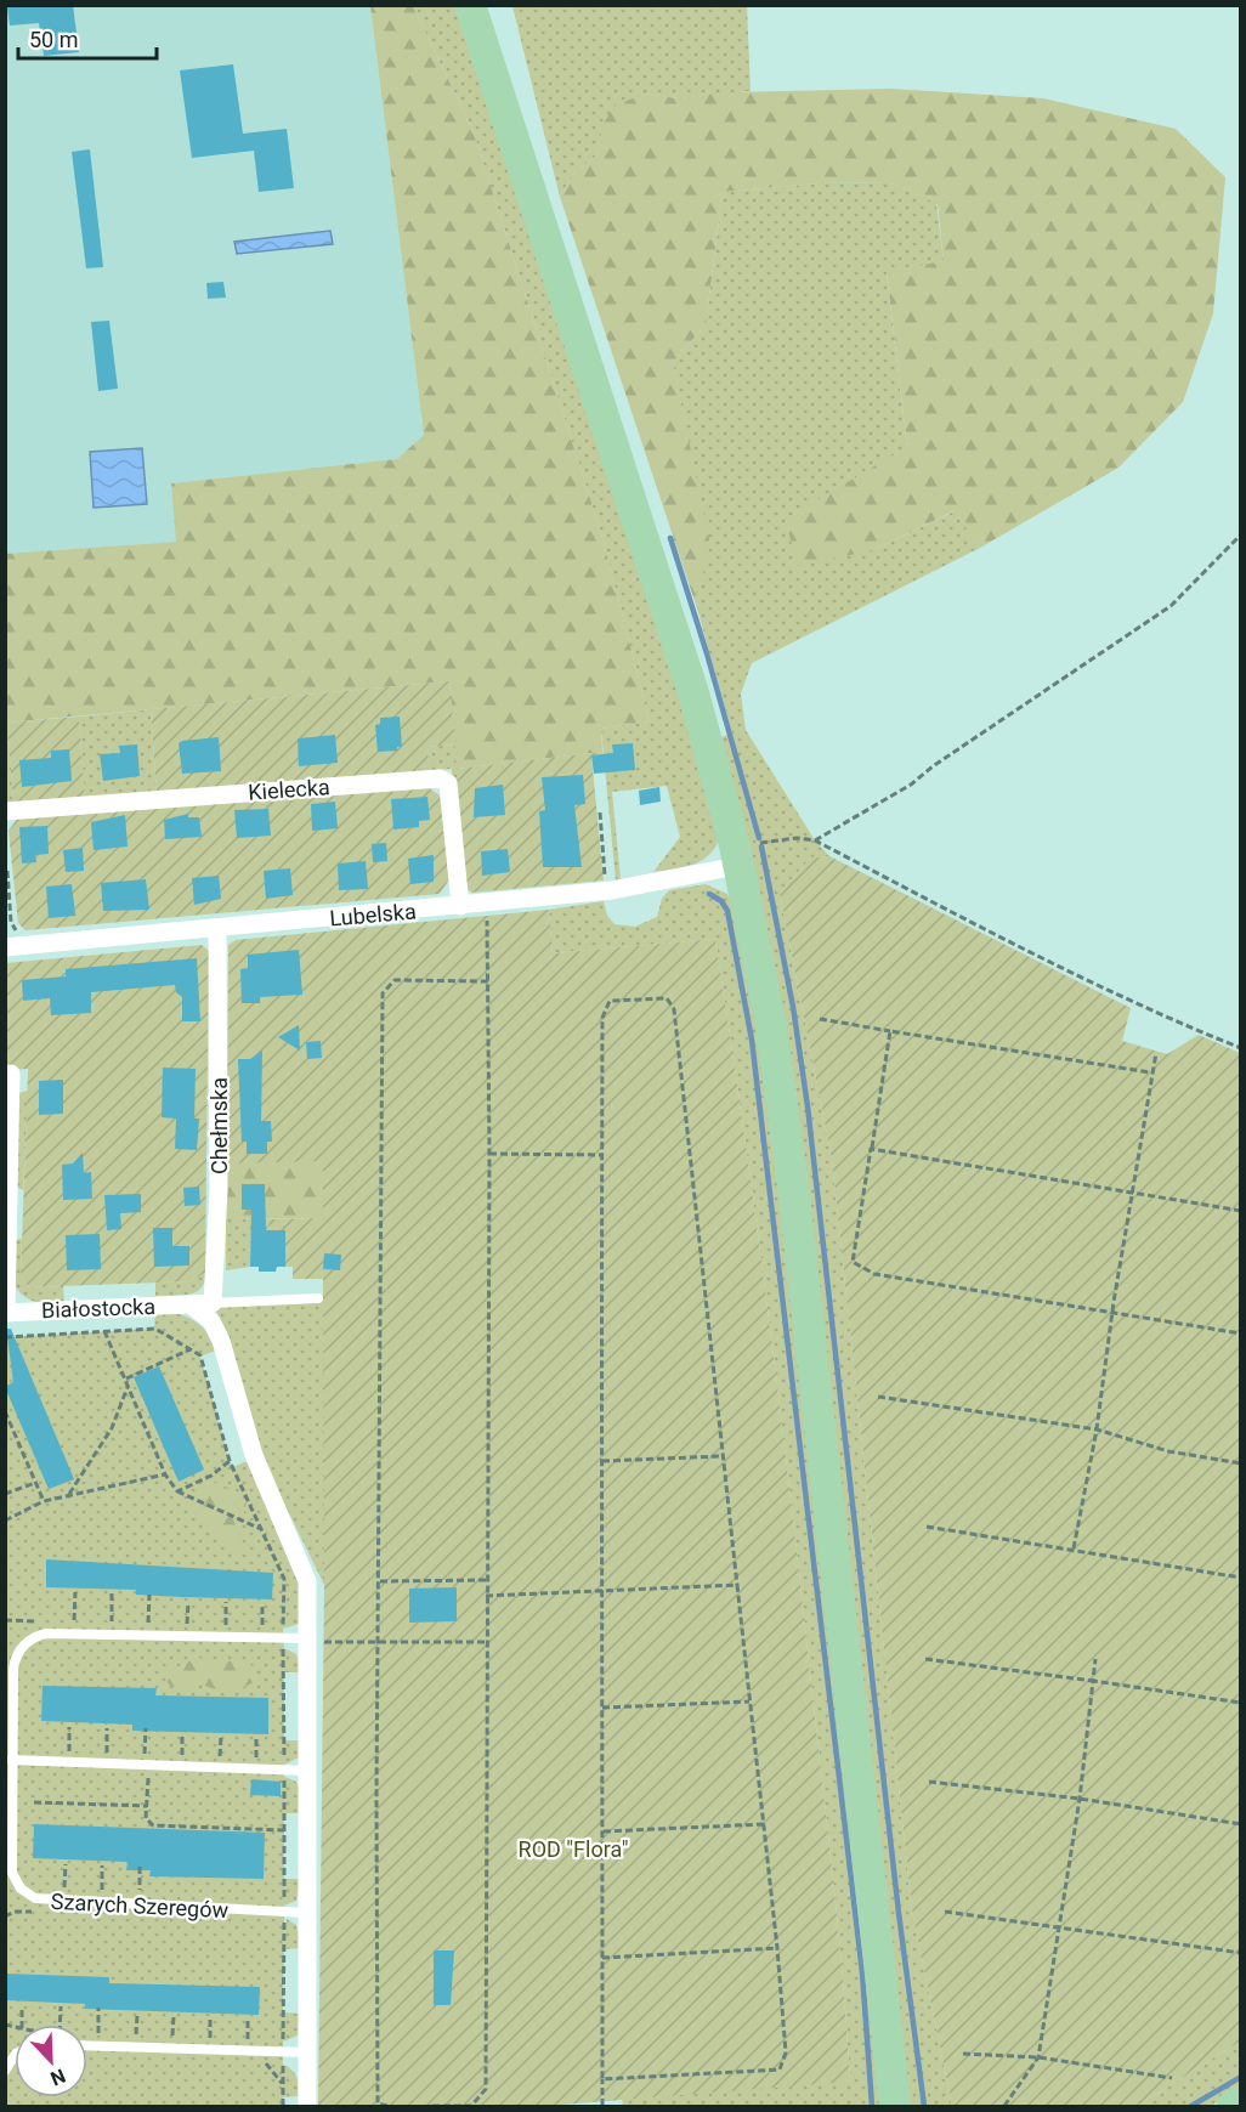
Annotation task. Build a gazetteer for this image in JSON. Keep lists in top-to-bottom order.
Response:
{
  "streets": {
    "street": [
      "Kielecka",
      "Lubelska",
      "Chełmska",
      "Białostocka"
    ],
    "lane": ["Szarych Szeregów"]
  },
  "crossings": [
    ["Kielecka", "Lubelska"],
    ["Lubelska", "Chełmska"]
  ],
  "parks": ["ROD \"Flora\""],
  "scale_bar": "50 m",
  "north": "bottom right"
}
